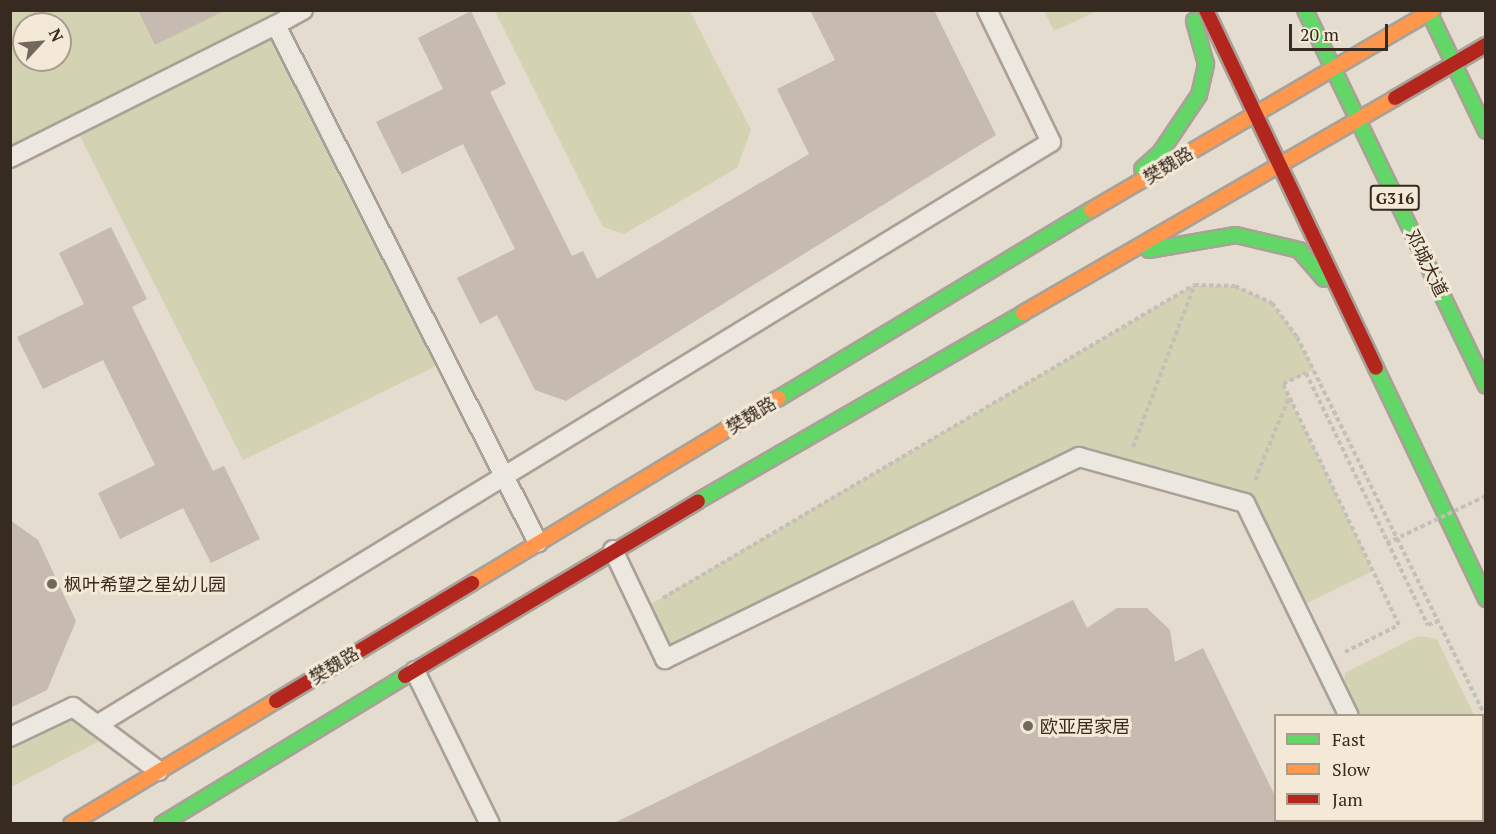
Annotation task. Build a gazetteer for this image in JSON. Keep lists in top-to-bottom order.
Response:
{
  "streets": {
    "main road": ["樊魏路", "G316", "邓城大道"]
  },
  "crossings": [
    ["樊魏路", "邓城大道"]
  ],
  "places": ["枫叶希望之星幼儿园", "欧亚居家居"],
  "legend": ["Fast", "Slow", "Jam"],
  "scale_bar": "20 m",
  "north": "top right"
}
